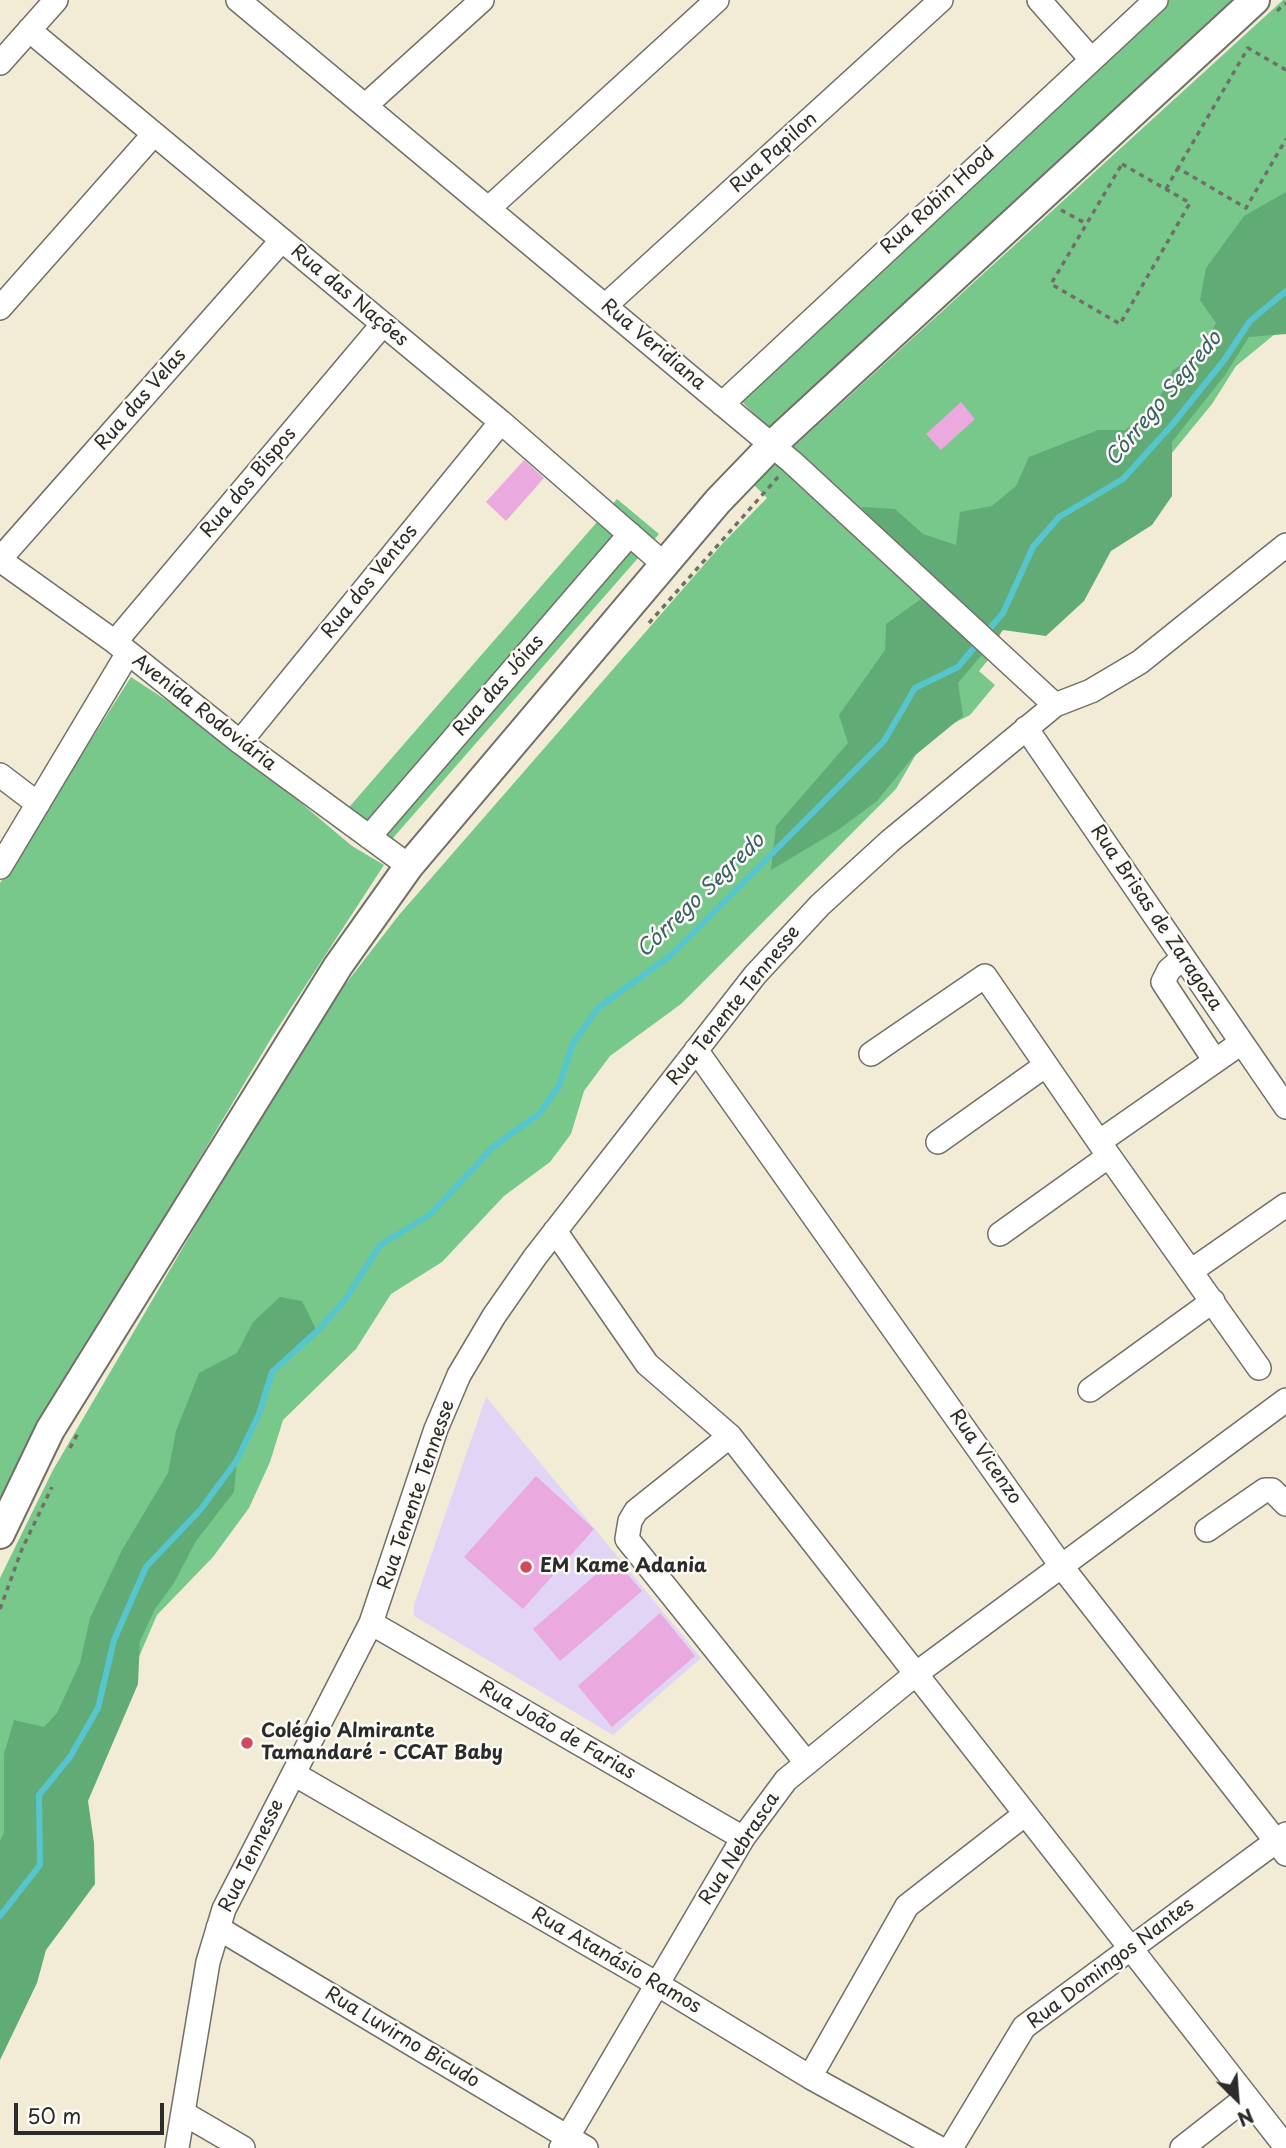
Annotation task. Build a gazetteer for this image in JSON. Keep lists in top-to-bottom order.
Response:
{
  "streets": {
    "street": [
      "Rua Papilon",
      "Rua Robin Hood",
      "Rua das Nações",
      "Rua Veridiana",
      "Rua das Velas",
      "Rua dos Bispos",
      "Rua dos Ventos",
      "Rua das Jóias",
      "Avenida Rodoviária",
      "Rua Brisas de Zaragoza",
      "Rua Tenente Tennesse",
      "Rua Vicenzo",
      "Rua João de Farias",
      "Rua Nebrasca",
      "Rua Tennesse",
      "Rua Atanásio Ramos",
      "Rua Domingos Nantes",
      "Rua Luvirno Bicudo"
    ]
  },
  "crossings": [
    ["Rua Papilon", "Rua Veridiana"],
    ["Rua Robin Hood", "Rua Veridiana"],
    ["Rua das Nações", "Rua das Velas"],
    ["Rua das Nações", "Rua dos Bispos"],
    ["Rua das Nações", "Rua dos Ventos"],
    ["Rua das Nações", "Rua das Jóias"],
    ["Rua Veridiana", "Rua Tenente Tennesse"],
    ["Rua das Velas", "Avenida Rodoviária"],
    ["Rua dos Bispos", "Avenida Rodoviária"],
    ["Rua dos Ventos", "Avenida Rodoviária"],
    ["Rua das Jóias", "Avenida Rodoviária"],
    ["Rua Brisas de Zaragoza", "Rua Tenente Tennesse"],
    ["Rua Tenente Tennesse", "Rua Vicenzo"],
    ["Rua Tenente Tennesse", "Rua João de Farias"],
    ["Rua Tenente Tennesse", "Rua Tennesse"],
    ["Rua Vicenzo", "Rua Nebrasca"],
    ["Rua Vicenzo", "Rua Domingos Nantes"],
    ["Rua João de Farias", "Rua Nebrasca"],
    ["Rua João de Farias", "Rua Tennesse"],
    ["Rua Nebrasca", "Rua Atanásio Ramos"],
    ["Rua Nebrasca", "Rua Luvirno Bicudo"],
    ["Rua Tennesse", "Rua Atanásio Ramos"],
    ["Rua Tennesse", "Rua Luvirno Bicudo"]
  ],
  "water": ["Córrego Segredo"],
  "places": ["EM Kame Adania", "Colégio Almirante Tamandaré - CCAT Baby"],
  "scale_bar": "50 m",
  "north": "bottom right"
}
